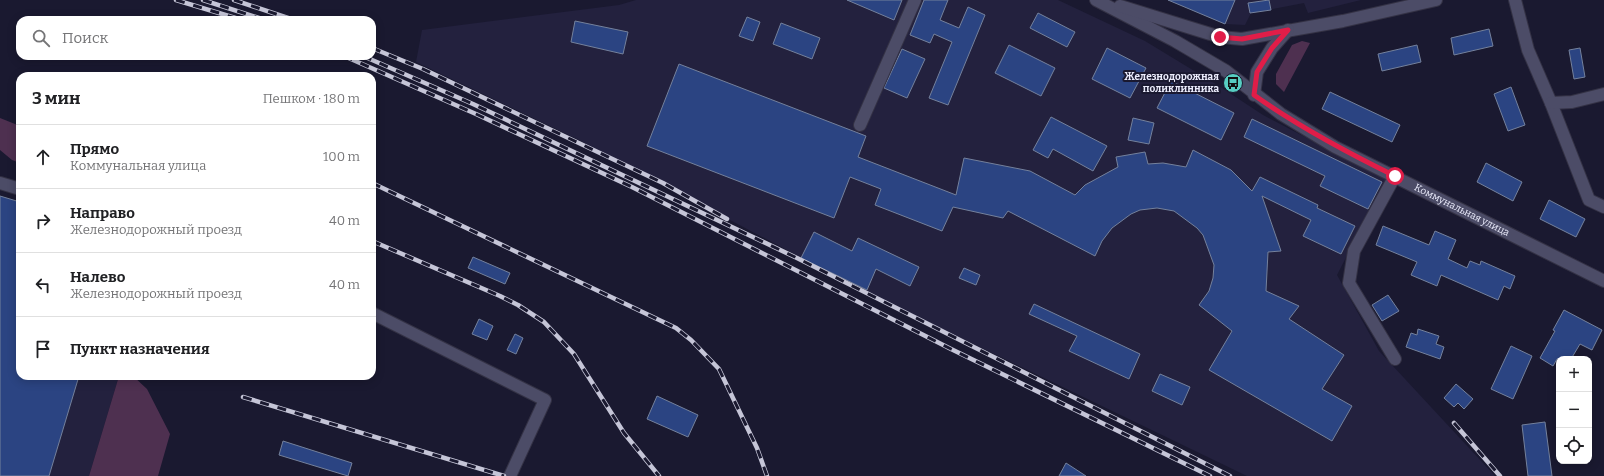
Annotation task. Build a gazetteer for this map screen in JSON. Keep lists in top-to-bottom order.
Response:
{
  "streets": {
    "street": ["Коммунальная улица"]
  },
  "places": {
    "bus stop": ["Железнодорожная поликлинника"]
  },
  "page": {
    "search": "Поиск",
    "heading": ["3 мин", "Пешком · 180 m"],
    "list": [
      ["Прямо", "Коммунальная улица", "100 m"],
      ["Направо", "Железнодорожный проезд", "40 m"],
      ["Налево", "Железнодорожный проезд", "40 m"],
      "Пункт назначения"
    ],
    "map_buttons": ["+", "−"]
  }
}
